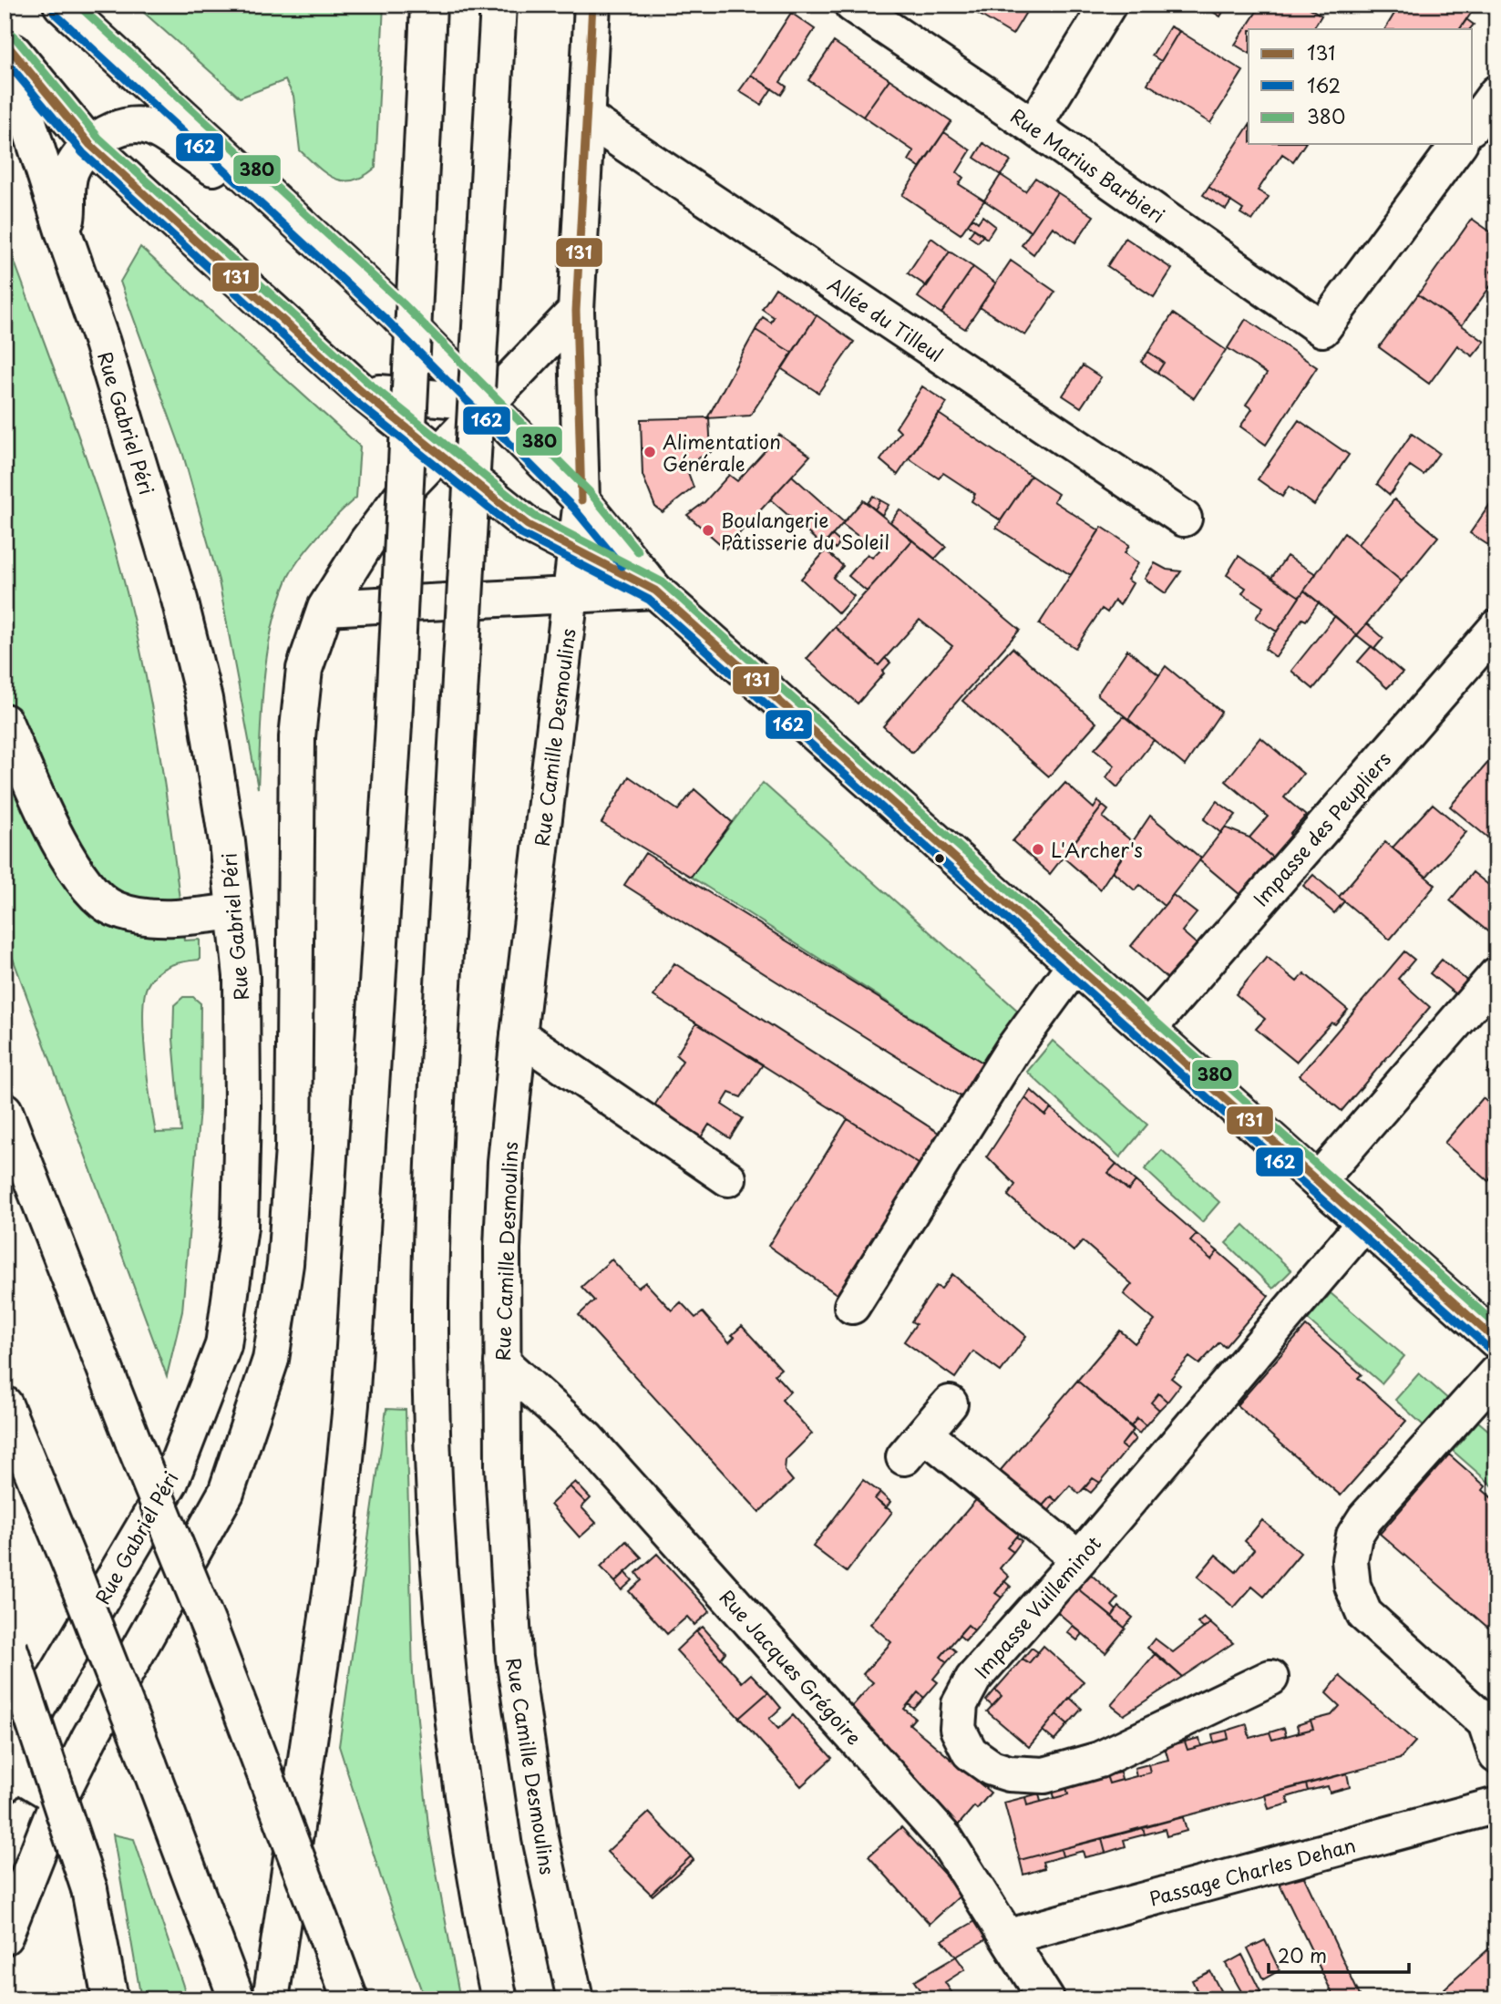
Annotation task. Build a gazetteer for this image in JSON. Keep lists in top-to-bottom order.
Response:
{
  "streets": {
    "main road": [
      "Rue Marius Barbieri",
      "Allée du Tilleul",
      "Rue Gabriel Péri",
      "Rue Camille Desmoulins",
      "Impasse des Peupliers",
      "Impasse Vuilleminot",
      "Rue Jacques Grégoire",
      "Passage Charles Dehan"
    ]
  },
  "crossings": [
    ["Rue Camille Desmoulins", "Rue Jacques Grégoire"],
    ["Rue Jacques Grégoire", "Passage Charles Dehan"]
  ],
  "places": ["Alimentation Générale", "Boulangerie Pâtisserie du Soleil", "L'Archer's"],
  "lines": ["transit line 131", "transit line 380", "transit line 162"],
  "legend": ["131", "162", "380"],
  "scale_bar": "20 m"
}
